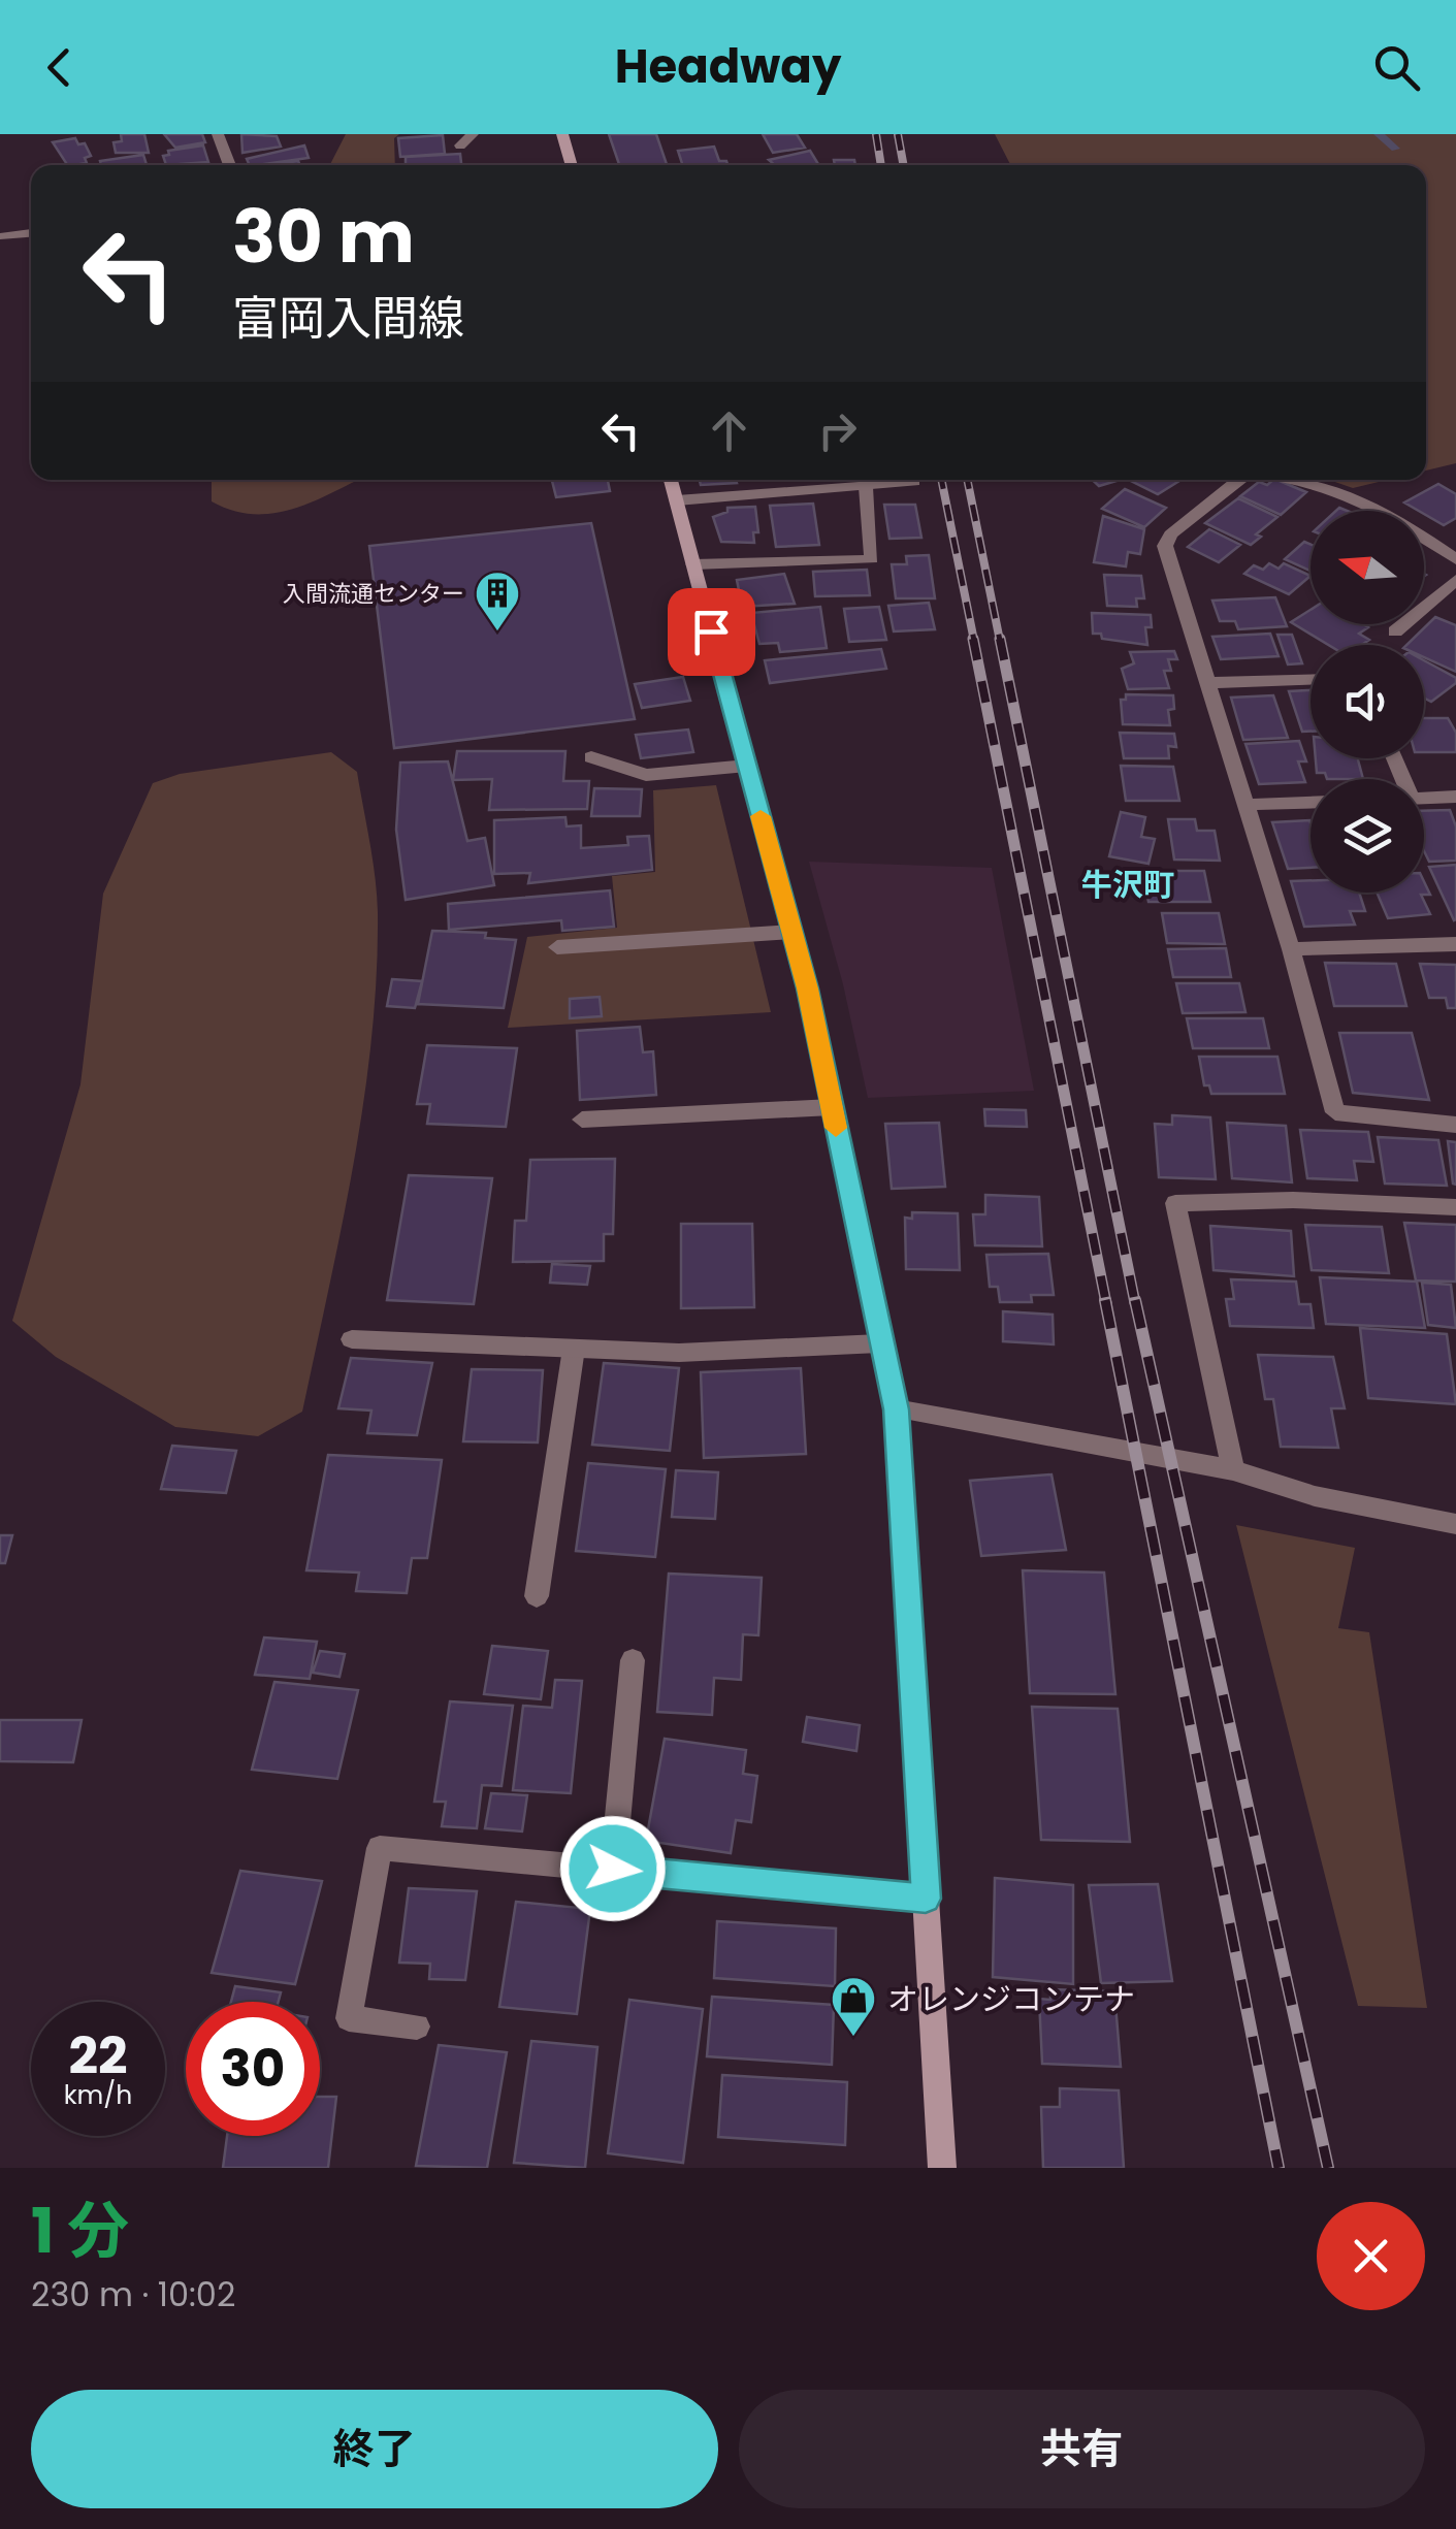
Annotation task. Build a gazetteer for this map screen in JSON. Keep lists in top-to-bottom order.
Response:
{
  "districts": ["牛沢町"],
  "places": {
    "building": ["入間流通センター"],
    "shop": ["オレンジコンテナ"]
  },
  "north": "left",
  "page": {
    "header": "Headway",
    "turn": ["30 m", "富岡入間線"],
    "speed": "22 km/h",
    "limit": "30",
    "heading": ["1 分", "230 m · 10:02"],
    "buttons": ["終了", "共有"]
  }
}
